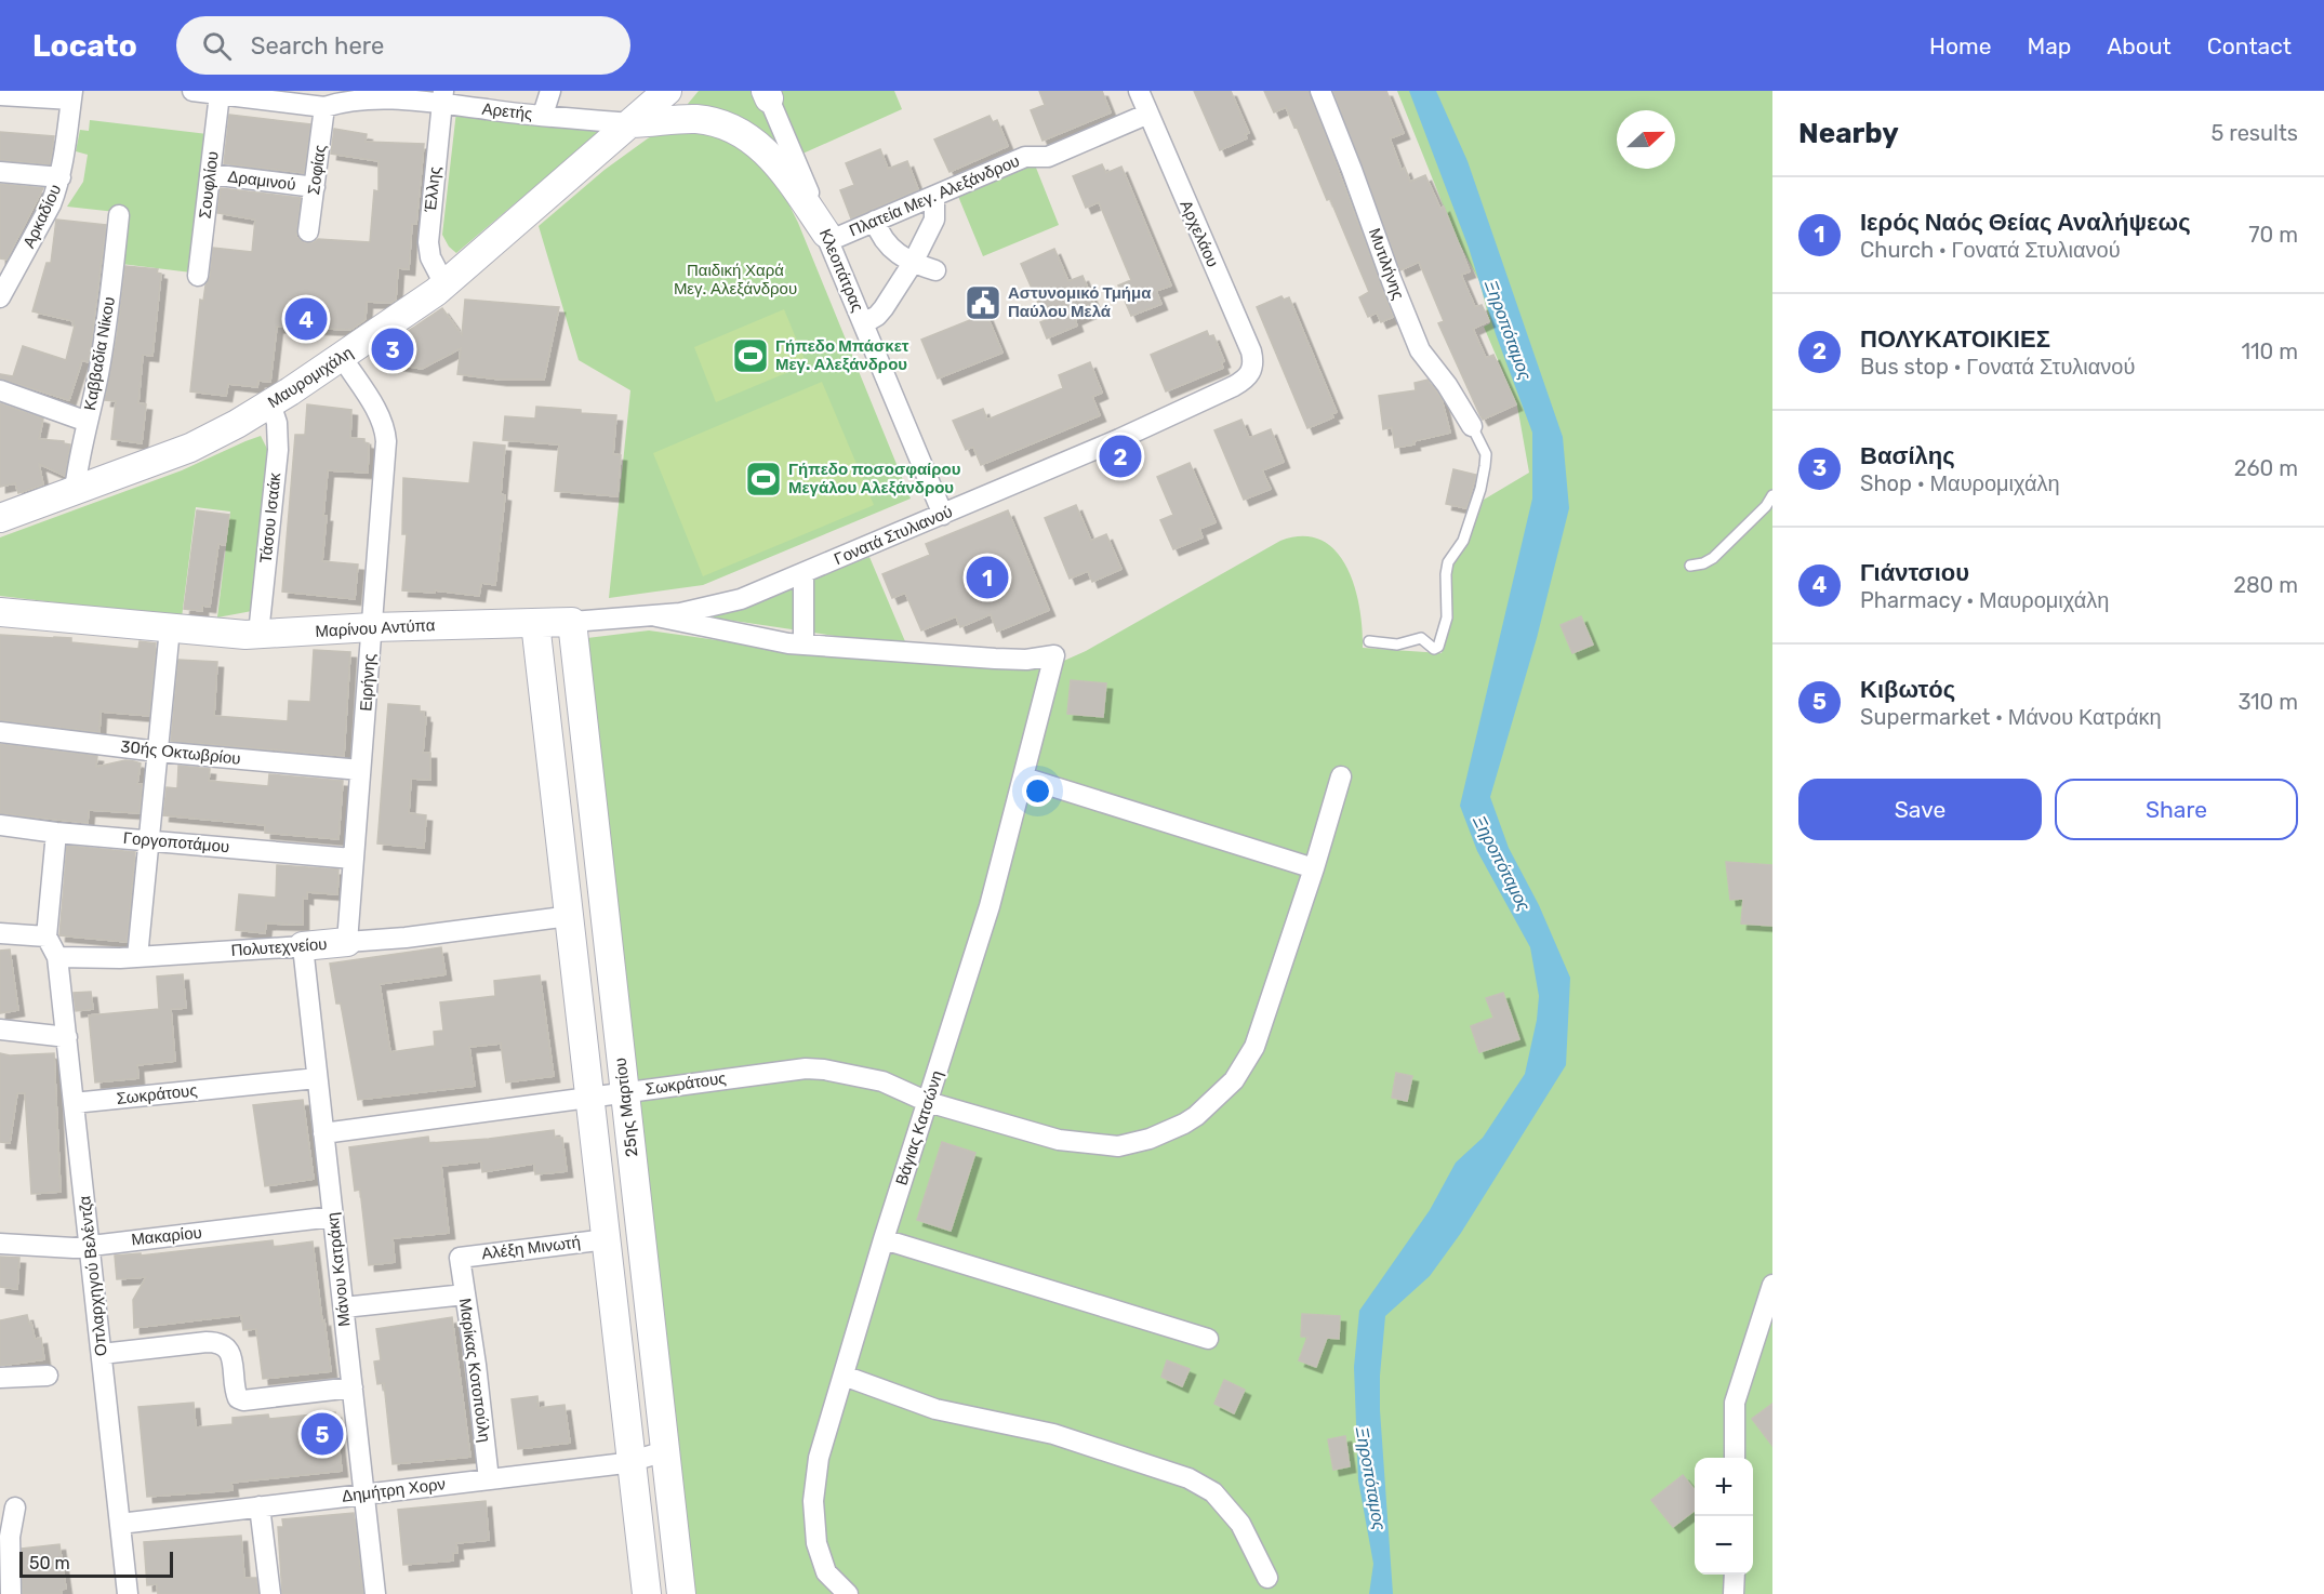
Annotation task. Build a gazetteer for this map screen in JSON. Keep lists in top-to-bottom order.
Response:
{
  "streets": {
    "street": [
      "Αρετής",
      "Σοφίας",
      "Δραμινού",
      "Σουφλίου",
      "Έλλης",
      "Πλατεία Μεγ. Αλεξάνδρου",
      "Αρκαδίου",
      "Αρχελάου",
      "Μυτιλήνης",
      "Κλεοπάτρας",
      "Καββαδία Νίκου",
      "Μαυρομιχάλη",
      "Τάσου Ισαάκ",
      "Γονατά Στυλιανού",
      "Μαρίνου Αντύπα",
      "Ειρήνης",
      "30ής Οκτωβρίου",
      "Γοργοποτάμου",
      "Πολυτεχνείου",
      "Σωκράτους",
      "25ης Μαρτίου",
      "Βάγιας Κατσώνη",
      "Μακαρίου",
      "Αλέξη Μινωτή",
      "Μάνου Κατράκη",
      "Οπλαρχηγού Βελέντζα",
      "Μαρίκας Κοτοπούλη",
      "Δημήτρη Χορν"
    ]
  },
  "crossings": [
    ["Αρετής", "Σοφίας"],
    ["Αρετής", "Σουφλίου"],
    ["Αρετής", "Έλλης"],
    ["Αρετής", "Μαυρομιχάλη"],
    ["Σοφίας", "Δραμινού"],
    ["Δραμινού", "Σουφλίου"],
    ["Έλλης", "Μαυρομιχάλη"],
    ["Πλατεία Μεγ. Αλεξάνδρου", "Αρχελάου"],
    ["Πλατεία Μεγ. Αλεξάνδρου", "Κλεοπάτρας"],
    ["Αρχελάου", "Γονατά Στυλιανού"],
    ["Κλεοπάτρας", "Γονατά Στυλιανού"],
    ["Καββαδία Νίκου", "Μαυρομιχάλη"],
    ["Μαυρομιχάλη", "Τάσου Ισαάκ"],
    ["Μαυρομιχάλη", "Ειρήνης"],
    ["Τάσου Ισαάκ", "Μαρίνου Αντύπα"],
    ["Γονατά Στυλιανού", "Μαρίνου Αντύπα"],
    ["Μαρίνου Αντύπα", "Ειρήνης"],
    ["Μαρίνου Αντύπα", "25ης Μαρτίου"],
    ["Ειρήνης", "30ής Οκτωβρίου"],
    ["Ειρήνης", "Γοργοποτάμου"],
    ["Ειρήνης", "Πολυτεχνείου"],
    ["Πολυτεχνείου", "Μάνου Κατράκη"],
    ["Πολυτεχνείου", "Οπλαρχηγού Βελέντζα"],
    ["Σωκράτους", "25ης Μαρτίου"],
    ["Σωκράτους", "Βάγιας Κατσώνη"],
    ["Σωκράτους", "Μάνου Κατράκη"],
    ["Σωκράτους", "Οπλαρχηγού Βελέντζα"],
    ["25ης Μαρτίου", "Δημήτρη Χορν"],
    ["Μακαρίου", "Μάνου Κατράκη"],
    ["Μακαρίου", "Οπλαρχηγού Βελέντζα"],
    ["Αλέξη Μινωτή", "Μαρίκας Κοτοπούλη"],
    ["Μάνου Κατράκη", "Δημήτρη Χορν"],
    ["Οπλαρχηγού Βελέντζα", "Δημήτρη Χορν"],
    ["Μαρίκας Κοτοπούλη", "Δημήτρη Χορν"]
  ],
  "water": ["Ξηροπόταμος"],
  "parks": ["Παιδική Χαρά Μεγ. Αλεξάνδρου"],
  "places": {
    "public building": ["Αστυνομικό Τμήμα Παύλου Μελά"],
    "sports": ["Γήπεδο Μπάσκετ Μεγ. Αλεξάνδρου", "Γήπεδο ποσοσφαίρου Μεγάλου Αλεξάνδρου"]
  },
  "scale_bar": "50 m",
  "north": "right",
  "page": {
    "header": "Locato",
    "search": "Search here",
    "nav": [
      "Home",
      "Map",
      "About",
      "Contact"
    ],
    "heading": ["Nearby", "5 results"],
    "list": [
      {
        "mark": "1",
        "name": "Ιερός Ναός Θείας Αναλήψεως",
        "note": "Church · Γονατά Στυλιανού",
        "value": "70 m"
      },
      {
        "mark": "2",
        "name": "ΠΟΛΥΚΑΤΟΙΚΙΕΣ",
        "note": "Bus stop · Γονατά Στυλιανού",
        "value": "110 m"
      },
      {
        "mark": "3",
        "name": "Βασίλης",
        "note": "Shop · Μαυρομιχάλη",
        "value": "260 m"
      },
      {
        "mark": "4",
        "name": "Γιάντσιου",
        "note": "Pharmacy · Μαυρομιχάλη",
        "value": "280 m"
      },
      {
        "mark": "5",
        "name": "Κιβωτός",
        "note": "Supermarket · Μάνου Κατράκη",
        "value": "310 m"
      }
    ],
    "pins": [
      "4",
      "3",
      "2",
      "1",
      "5"
    ],
    "buttons": ["Save", "Share"],
    "map_buttons": ["+", "−"],
    "scale": "50 m"
  }
}
